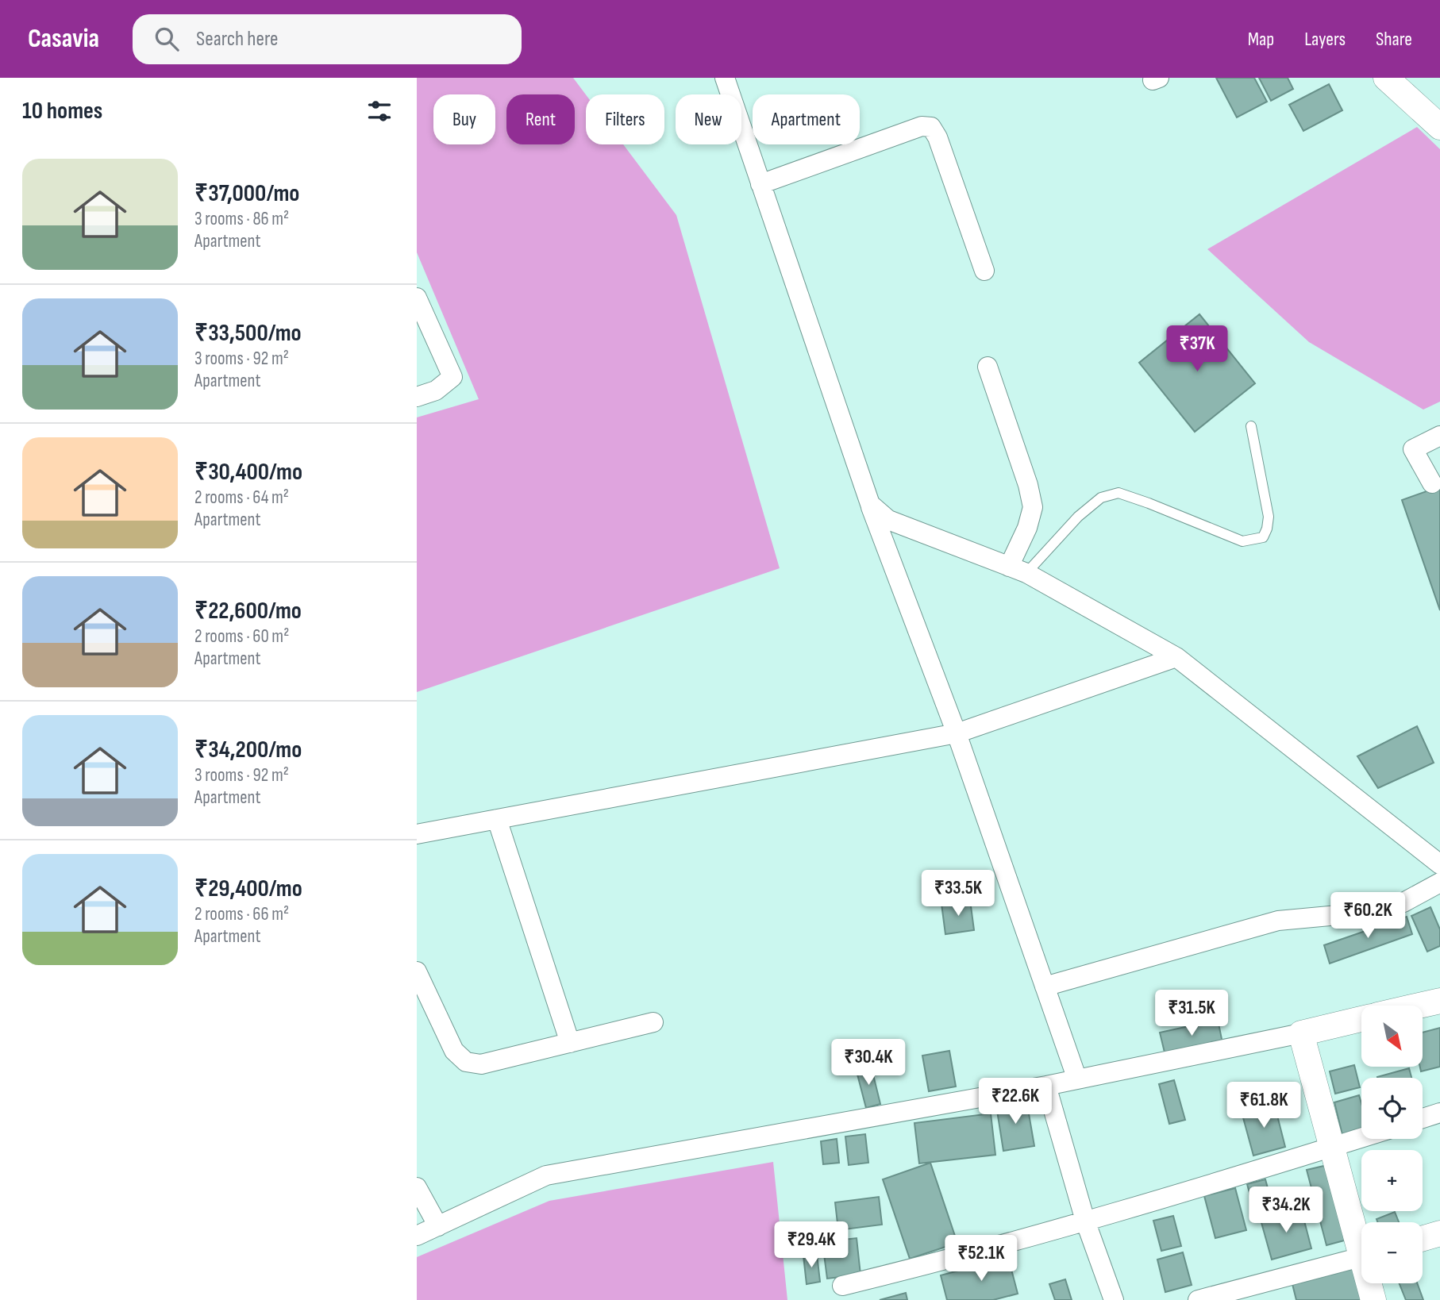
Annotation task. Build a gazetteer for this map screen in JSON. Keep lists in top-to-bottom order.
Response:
{
  "north": "bottom right",
  "page": {
    "header": "Casavia",
    "search": "Search here",
    "nav": ["Map", "Layers", "Share"],
    "heading": "10 homes",
    "chip": [
      "Buy",
      "Rent",
      "Filters",
      "New",
      "Apartment"
    ],
    "list": [
      {
        "name": "₹37,000/mo",
        "note": "3 rooms · 86 m² · Apartment"
      },
      {
        "name": "₹33,500/mo",
        "note": "3 rooms · 92 m² · Apartment"
      },
      {
        "name": "₹30,400/mo",
        "note": "2 rooms · 64 m² · Apartment"
      },
      {
        "name": "₹22,600/mo",
        "note": "2 rooms · 60 m² · Apartment"
      },
      {
        "name": "₹34,200/mo",
        "note": "3 rooms · 92 m² · Apartment"
      },
      {
        "name": "₹29,400/mo",
        "note": "2 rooms · 66 m² · Apartment"
      }
    ],
    "price": [
      "₹37K",
      "₹33.5K",
      "₹60.2K",
      "₹31.5K",
      "₹30.4K",
      "₹22.6K",
      "₹61.8K",
      "₹34.2K",
      "₹29.4K",
      "₹52.1K"
    ],
    "map_buttons": ["+", "−"]
  }
}
